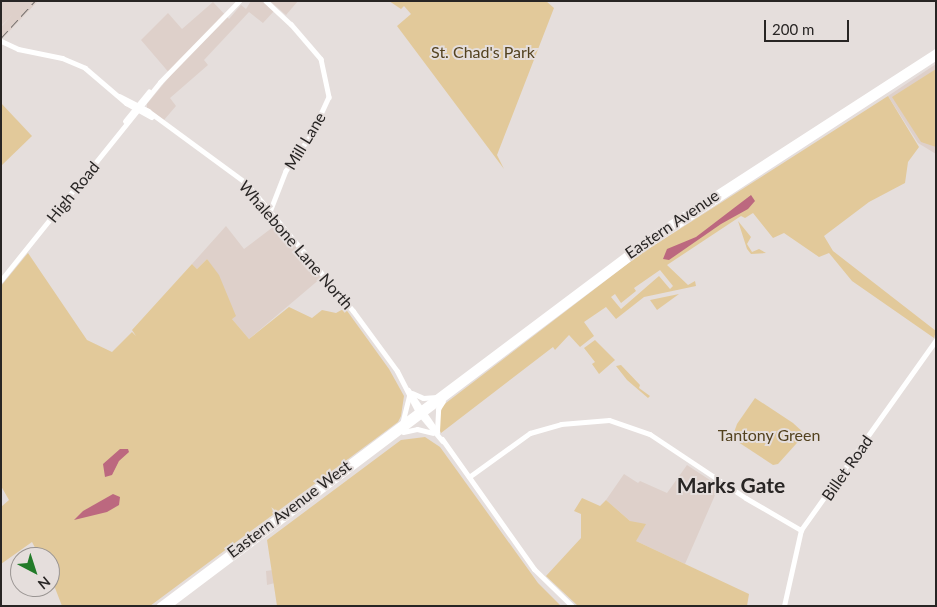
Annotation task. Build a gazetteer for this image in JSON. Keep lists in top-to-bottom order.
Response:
{
  "streets": {
    "highway": ["Eastern Avenue", "Eastern Avenue West"],
    "main road": ["High Road", "Whalebone Lane North"],
    "street": ["Mill Lane", "Billet Road"]
  },
  "crossings": [
    ["Mill Lane", "Whalebone Lane North"],
    ["High Road", "Whalebone Lane North"],
    ["Eastern Avenue", "Whalebone Lane North"],
    ["Eastern Avenue", "Eastern Avenue West"],
    ["Whalebone Lane North", "Eastern Avenue West"]
  ],
  "districts": ["Marks Gate"],
  "parks": ["St. Chad's Park", "Tantony Green"],
  "scale_bar": "200 m",
  "north": "bottom right"
}
